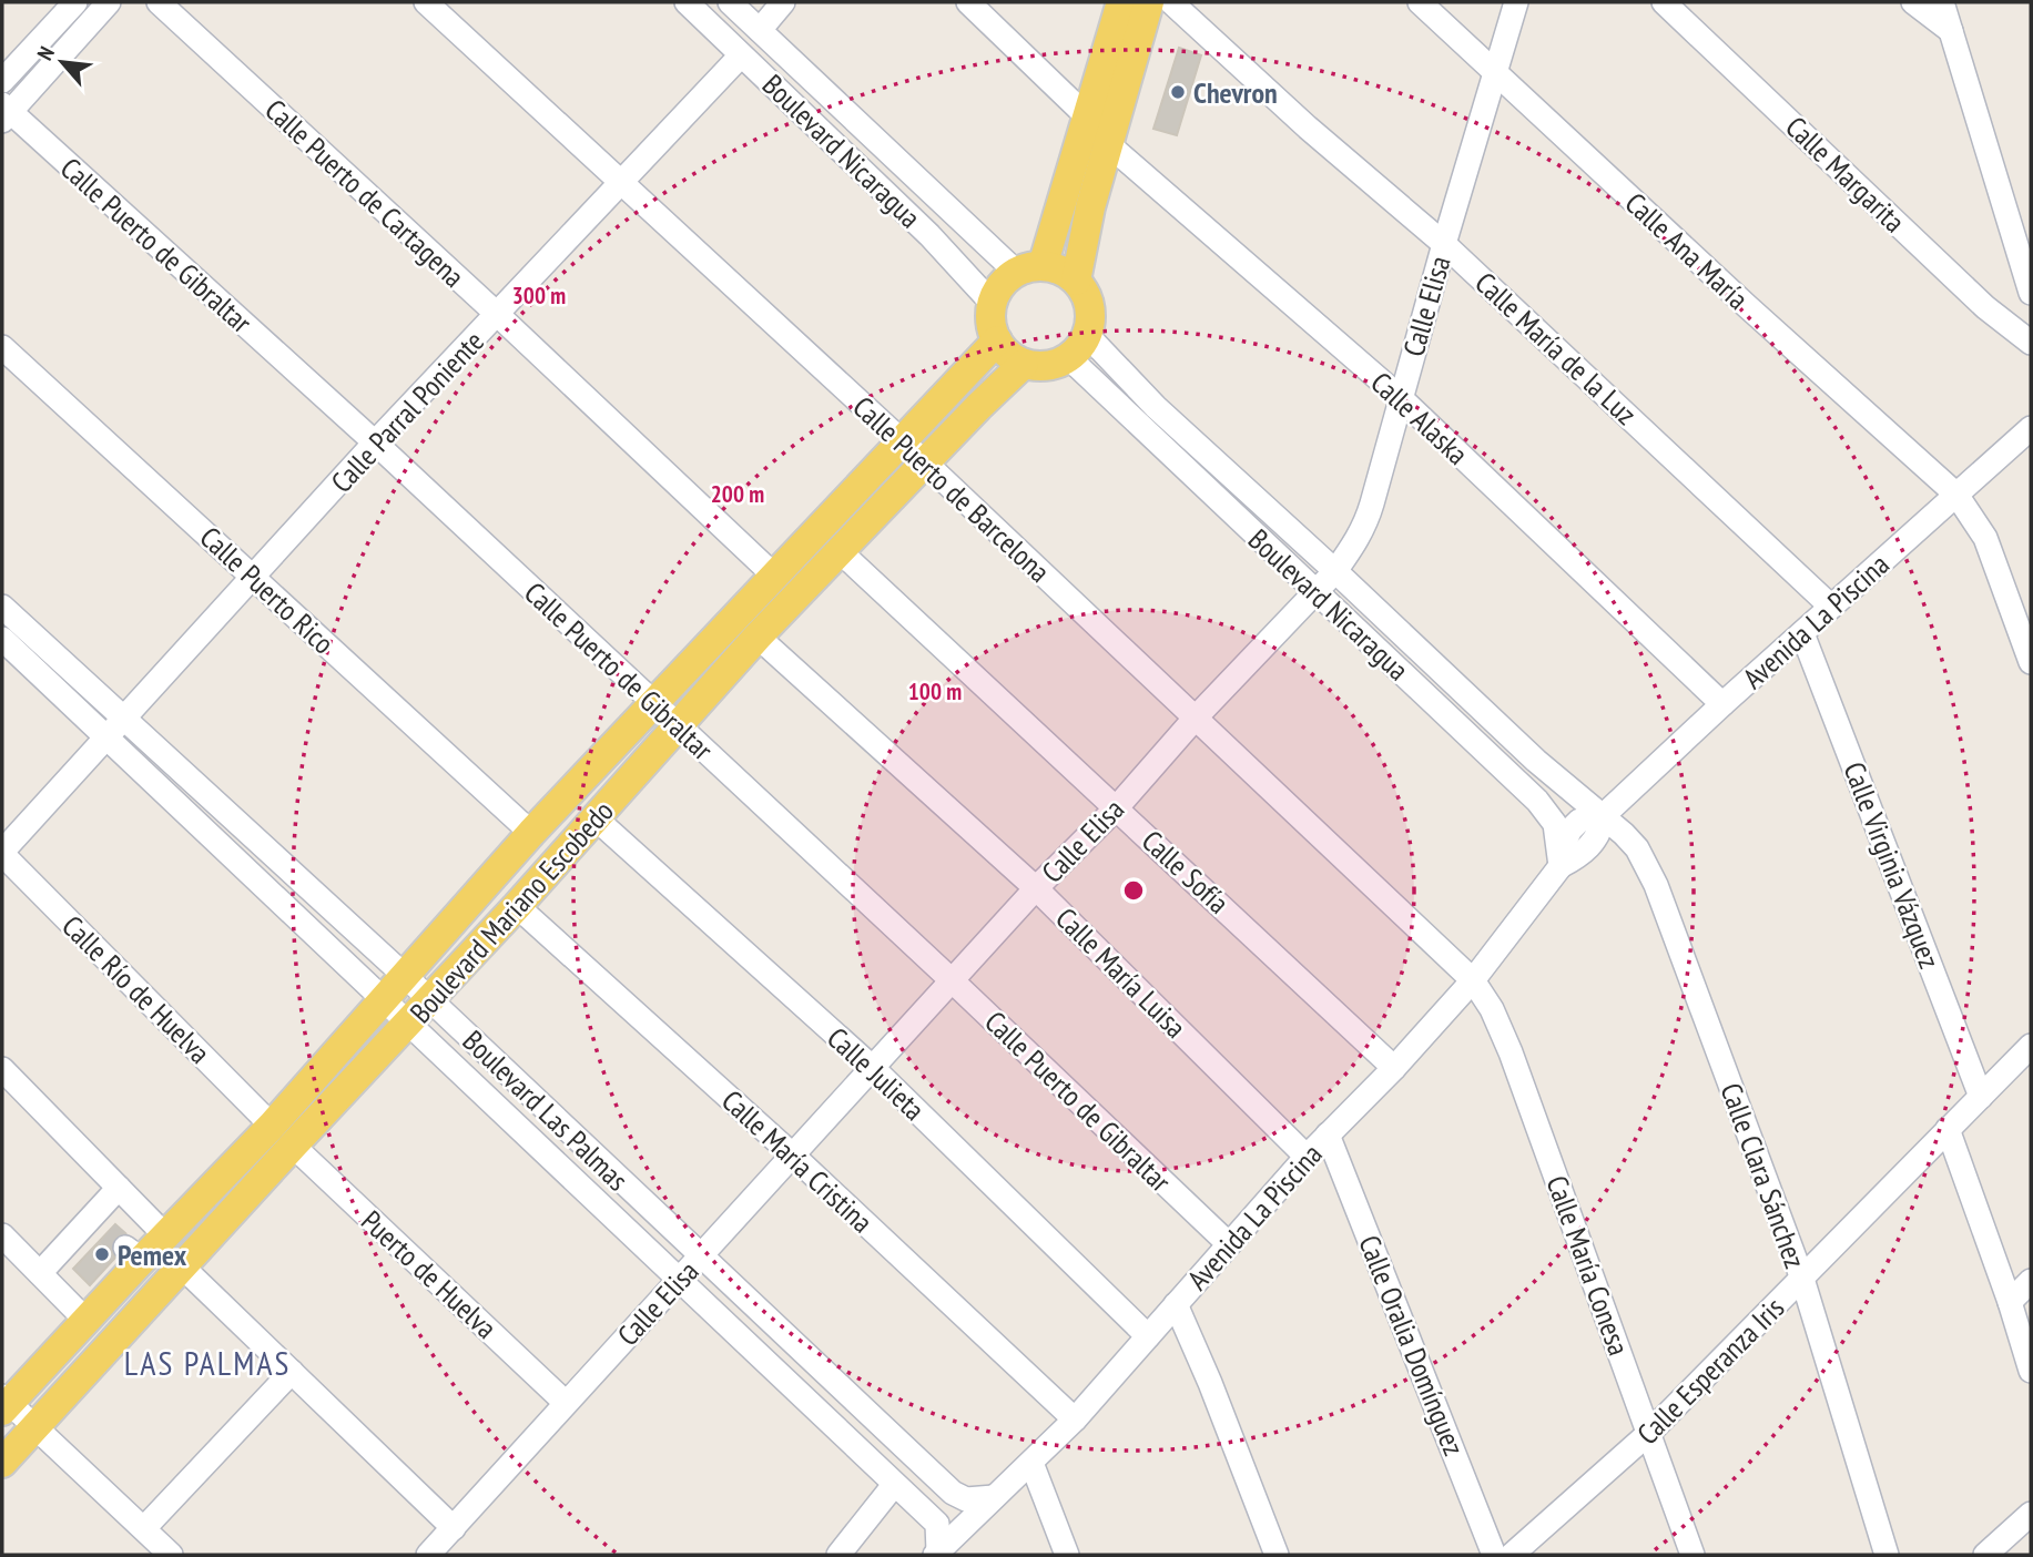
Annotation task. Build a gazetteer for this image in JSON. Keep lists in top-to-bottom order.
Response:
{
  "streets": {
    "main road": ["Boulevard Mariano Escobedo"],
    "street": [
      "Boulevard Nicaragua",
      "Calle Margarita",
      "Calle Puerto de Cartagena",
      "Calle Puerto de Gibraltar",
      "Calle Ana María",
      "Calle Elisa",
      "Calle María de la Luz",
      "Calle Parral Poniente",
      "Calle Alaska",
      "Calle Puerto de Barcelona",
      "Calle Puerto Rico",
      "Avenida La Piscina",
      "Calle Virginia Vázquez",
      "Calle Sofía",
      "Calle María Luisa",
      "Calle Río de Huelva",
      "Calle Julieta",
      "Boulevard Las Palmas",
      "Calle María Cristina",
      "Calle Clara Sánchez",
      "Calle María Conesa",
      "Puerto de Huelva",
      "Calle Oralia Domínguez",
      "Calle Esperanza Iris"
    ]
  },
  "crossings": [
    ["Boulevard Nicaragua", "Calle Elisa"],
    ["Boulevard Nicaragua", "Calle Parral Poniente"],
    ["Boulevard Nicaragua", "Avenida La Piscina"],
    ["Boulevard Nicaragua", "Boulevard Mariano Escobedo"],
    ["Boulevard Nicaragua", "Calle Clara Sánchez"],
    ["Calle Puerto de Cartagena", "Calle Parral Poniente"],
    ["Calle Puerto de Cartagena", "Boulevard Mariano Escobedo"],
    ["Calle Puerto de Gibraltar", "Calle Elisa"],
    ["Calle Puerto de Gibraltar", "Calle Parral Poniente"],
    ["Calle Puerto de Gibraltar", "Avenida La Piscina"],
    ["Calle Puerto de Gibraltar", "Boulevard Mariano Escobedo"],
    ["Calle Ana María", "Calle Elisa"],
    ["Calle Ana María", "Avenida La Piscina"],
    ["Calle Elisa", "Calle María de la Luz"],
    ["Calle Elisa", "Calle Alaska"],
    ["Calle Elisa", "Calle Puerto de Barcelona"],
    ["Calle Elisa", "Calle Sofía"],
    ["Calle Elisa", "Calle María Luisa"],
    ["Calle Elisa", "Calle Julieta"],
    ["Calle Elisa", "Boulevard Las Palmas"],
    ["Calle Elisa", "Calle María Cristina"],
    ["Calle Elisa", "Puerto de Huelva"],
    ["Calle María de la Luz", "Avenida La Piscina"],
    ["Calle Parral Poniente", "Calle Puerto de Barcelona"],
    ["Calle Parral Poniente", "Calle Puerto Rico"],
    ["Calle Parral Poniente", "Calle Río de Huelva"],
    ["Calle Parral Poniente", "Boulevard Las Palmas"],
    ["Calle Alaska", "Avenida La Piscina"],
    ["Calle Puerto de Barcelona", "Avenida La Piscina"],
    ["Calle Puerto de Barcelona", "Boulevard Mariano Escobedo"],
    ["Calle Puerto de Barcelona", "Calle María Conesa"],
    ["Calle Puerto Rico", "Boulevard Mariano Escobedo"],
    ["Avenida La Piscina", "Calle Virginia Vázquez"],
    ["Avenida La Piscina", "Calle Sofía"],
    ["Avenida La Piscina", "Calle María Luisa"],
    ["Avenida La Piscina", "Calle Julieta"],
    ["Avenida La Piscina", "Calle María Cristina"],
    ["Avenida La Piscina", "Calle Clara Sánchez"],
    ["Avenida La Piscina", "Calle María Conesa"],
    ["Avenida La Piscina", "Calle Oralia Domínguez"],
    ["Calle Virginia Vázquez", "Calle Esperanza Iris"],
    ["Calle Sofía", "Boulevard Mariano Escobedo"],
    ["Boulevard Mariano Escobedo", "Calle María Luisa"],
    ["Boulevard Mariano Escobedo", "Calle Río de Huelva"],
    ["Boulevard Mariano Escobedo", "Calle Julieta"],
    ["Boulevard Mariano Escobedo", "Boulevard Las Palmas"],
    ["Boulevard Mariano Escobedo", "Calle María Cristina"],
    ["Boulevard Mariano Escobedo", "Puerto de Huelva"],
    ["Calle Clara Sánchez", "Calle Esperanza Iris"],
    ["Calle María Conesa", "Calle Esperanza Iris"]
  ],
  "districts": ["LAS PALMAS"],
  "places": ["Chevron", "Pemex"],
  "north": "top left",
  "rings": ["300 m", "200 m", "100 m"]
}
